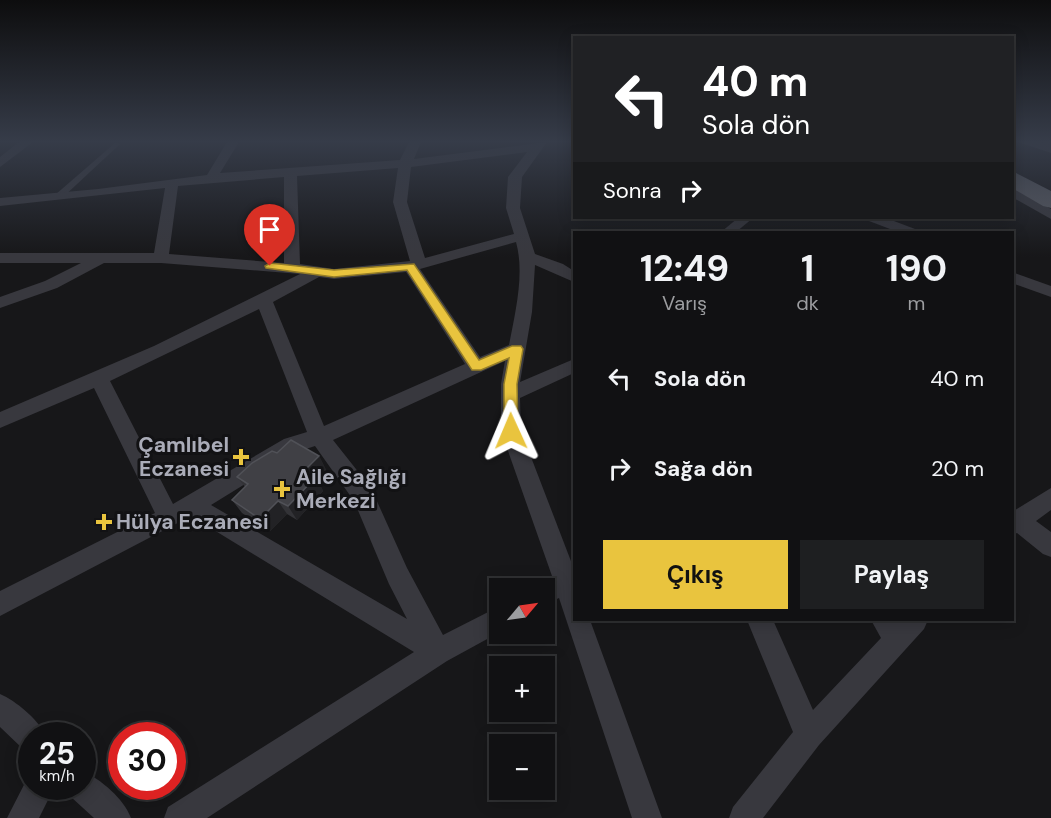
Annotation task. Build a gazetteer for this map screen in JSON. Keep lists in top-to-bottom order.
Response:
{
  "places": {
    "health": ["Çamlıbel Eczanesi", "Aile Sağlığı Merkezi", "Hülya Eczanesi"]
  },
  "north": "top right",
  "page": {
    "turn": ["40 m", "Sola dön"],
    "then": "Sonra",
    "eta": [
      "12:49",
      "Varış",
      "1",
      "dk",
      "190",
      "m"
    ],
    "list": [
      {
        "name": "Sola dön",
        "value": "40 m"
      },
      {
        "name": "Sağa dön",
        "value": "20 m"
      }
    ],
    "buttons": ["Çıkış", "Paylaş"],
    "map_buttons": ["+", "−"],
    "speed": "25 km/h",
    "limit": "30"
  }
}
